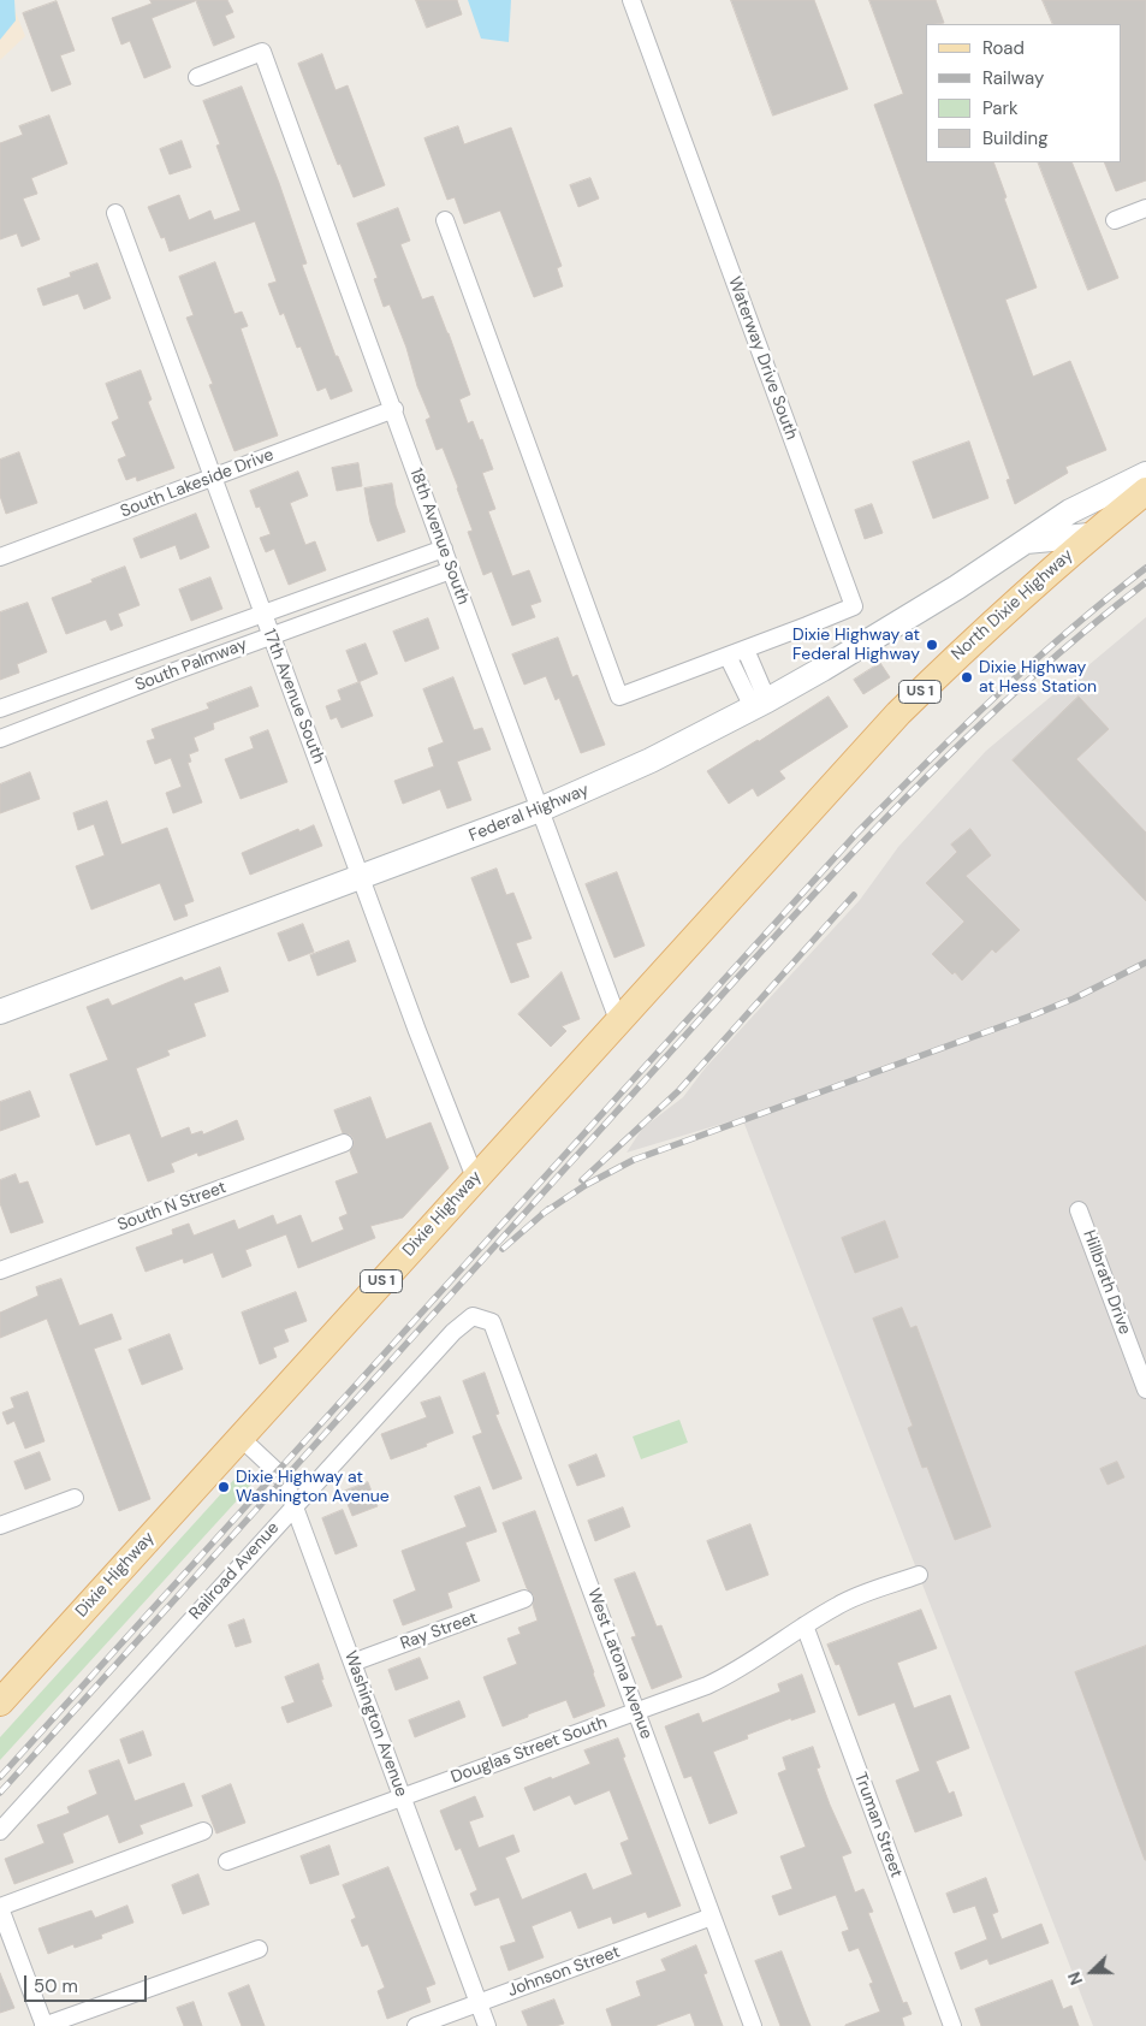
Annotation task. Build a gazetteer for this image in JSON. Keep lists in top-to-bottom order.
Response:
{
  "streets": {
    "main road": [
      "North Dixie Highway",
      "US 1",
      "Federal Highway",
      "Dixie Highway"
    ],
    "street": [
      "Waterway Drive South",
      "South Lakeside Drive",
      "18th Avenue South",
      "South Palmway",
      "17th Avenue South",
      "South N Street",
      "Hillbrath Drive",
      "Railroad Avenue",
      "Ray Street",
      "West Latona Avenue",
      "Washington Avenue",
      "Douglas Street South",
      "Truman Street",
      "Johnson Street"
    ]
  },
  "crossings": [
    ["South Lakeside Drive", "18th Avenue South"],
    ["South Lakeside Drive", "17th Avenue South"],
    ["18th Avenue South", "South Palmway"],
    ["18th Avenue South", "Federal Highway"],
    ["18th Avenue South", "Dixie Highway"],
    ["North Dixie Highway", "Federal Highway"],
    ["North Dixie Highway", "Dixie Highway"],
    ["South Palmway", "17th Avenue South"],
    ["17th Avenue South", "Federal Highway"],
    ["17th Avenue South", "Dixie Highway"],
    ["Dixie Highway", "Washington Avenue"],
    ["Railroad Avenue", "West Latona Avenue"],
    ["Railroad Avenue", "Washington Avenue"],
    ["Ray Street", "Washington Avenue"],
    ["West Latona Avenue", "Douglas Street South"],
    ["West Latona Avenue", "Johnson Street"],
    ["Washington Avenue", "Douglas Street South"],
    ["Washington Avenue", "Johnson Street"],
    ["Douglas Street South", "Truman Street"]
  ],
  "places": ["Dixie Highway at Federal Highway", "Dixie Highway at Hess Station", "Dixie Highway at Washington Avenue"],
  "legend": [
    "Road",
    "Railway",
    "Park",
    "Building"
  ],
  "scale_bar": "50 m",
  "north": "left"
}
